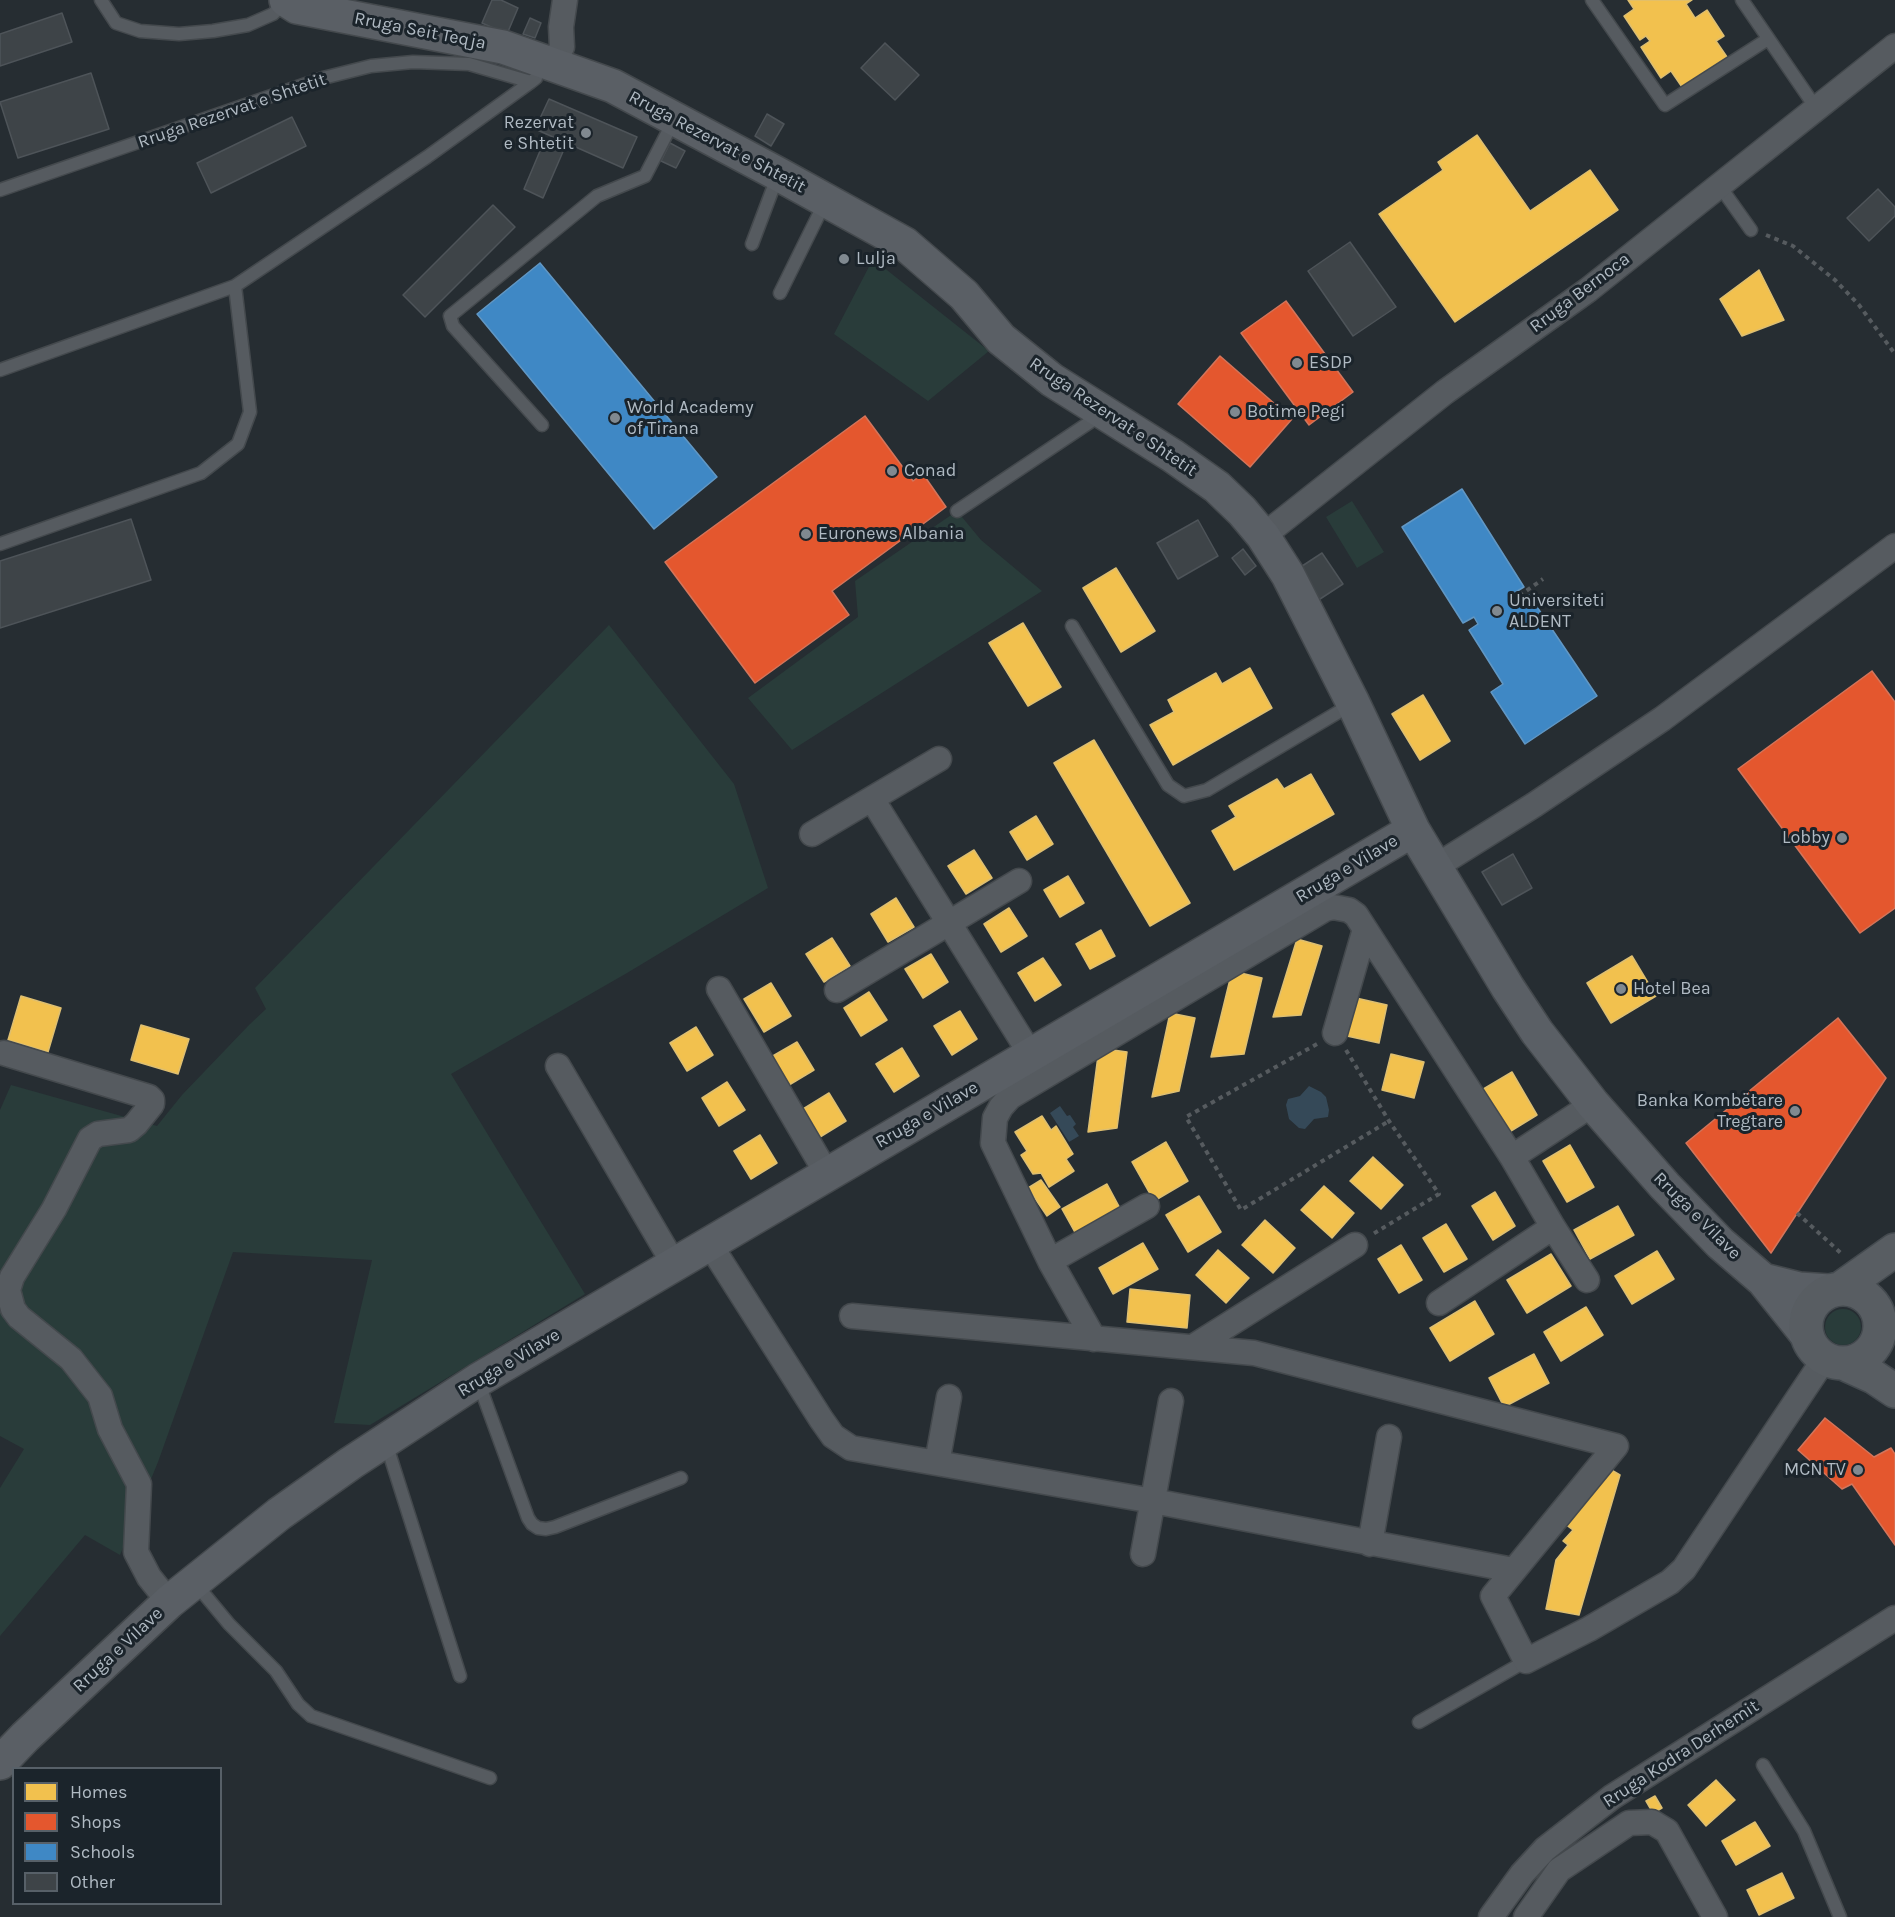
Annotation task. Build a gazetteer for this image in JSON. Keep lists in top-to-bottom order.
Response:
{
  "streets": {
    "main road": ["Rruga e Vilave"],
    "street": [
      "Rruga Seit Teqja",
      "Rruga Rezervat e Shtetit",
      "Rruga Bernoca",
      "Rruga Kodra Derhemit"
    ]
  },
  "crossings": [
    ["Rruga Seit Teqja", "Rruga Rezervat e Shtetit"],
    ["Rruga Rezervat e Shtetit", "Rruga Bernoca"],
    ["Rruga Rezervat e Shtetit", "Rruga e Vilave"]
  ],
  "places": [
    "Rezervat e Shtetit",
    "Lulja",
    "ESDP",
    "Botime Pegi",
    "World Academy of Tirana",
    "Conad",
    "Euronews Albania",
    "Universiteti ALDENT",
    "Lobby",
    "Hotel Bea",
    "Banka Kombëtare Tregtare",
    "MCN TV"
  ],
  "legend": [
    "Homes",
    "Shops",
    "Schools",
    "Other"
  ]
}
